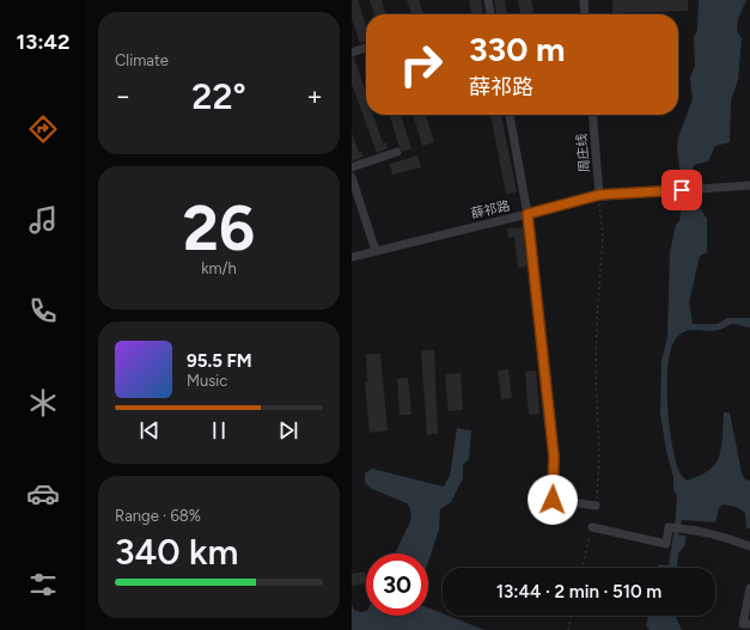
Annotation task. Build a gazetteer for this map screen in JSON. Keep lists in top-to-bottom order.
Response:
{
  "streets": {
    "street": ["周庄线", "薛祁路"]
  },
  "crossings": [
    ["周庄线", "薛祁路"]
  ],
  "page": {
    "tabs": "13:42",
    "tile": [
      "Climate",
      ["26", "km/h"],
      ["Range · 68%", "340 km"]
    ],
    "turn": ["330 m", "薛祁路"],
    "heat": ["−", "22°", "+"],
    "song": ["95.5 FM", "Music"],
    "limit": "30",
    "trip": "13:44 · 2 min · 510 m"
  }
}
